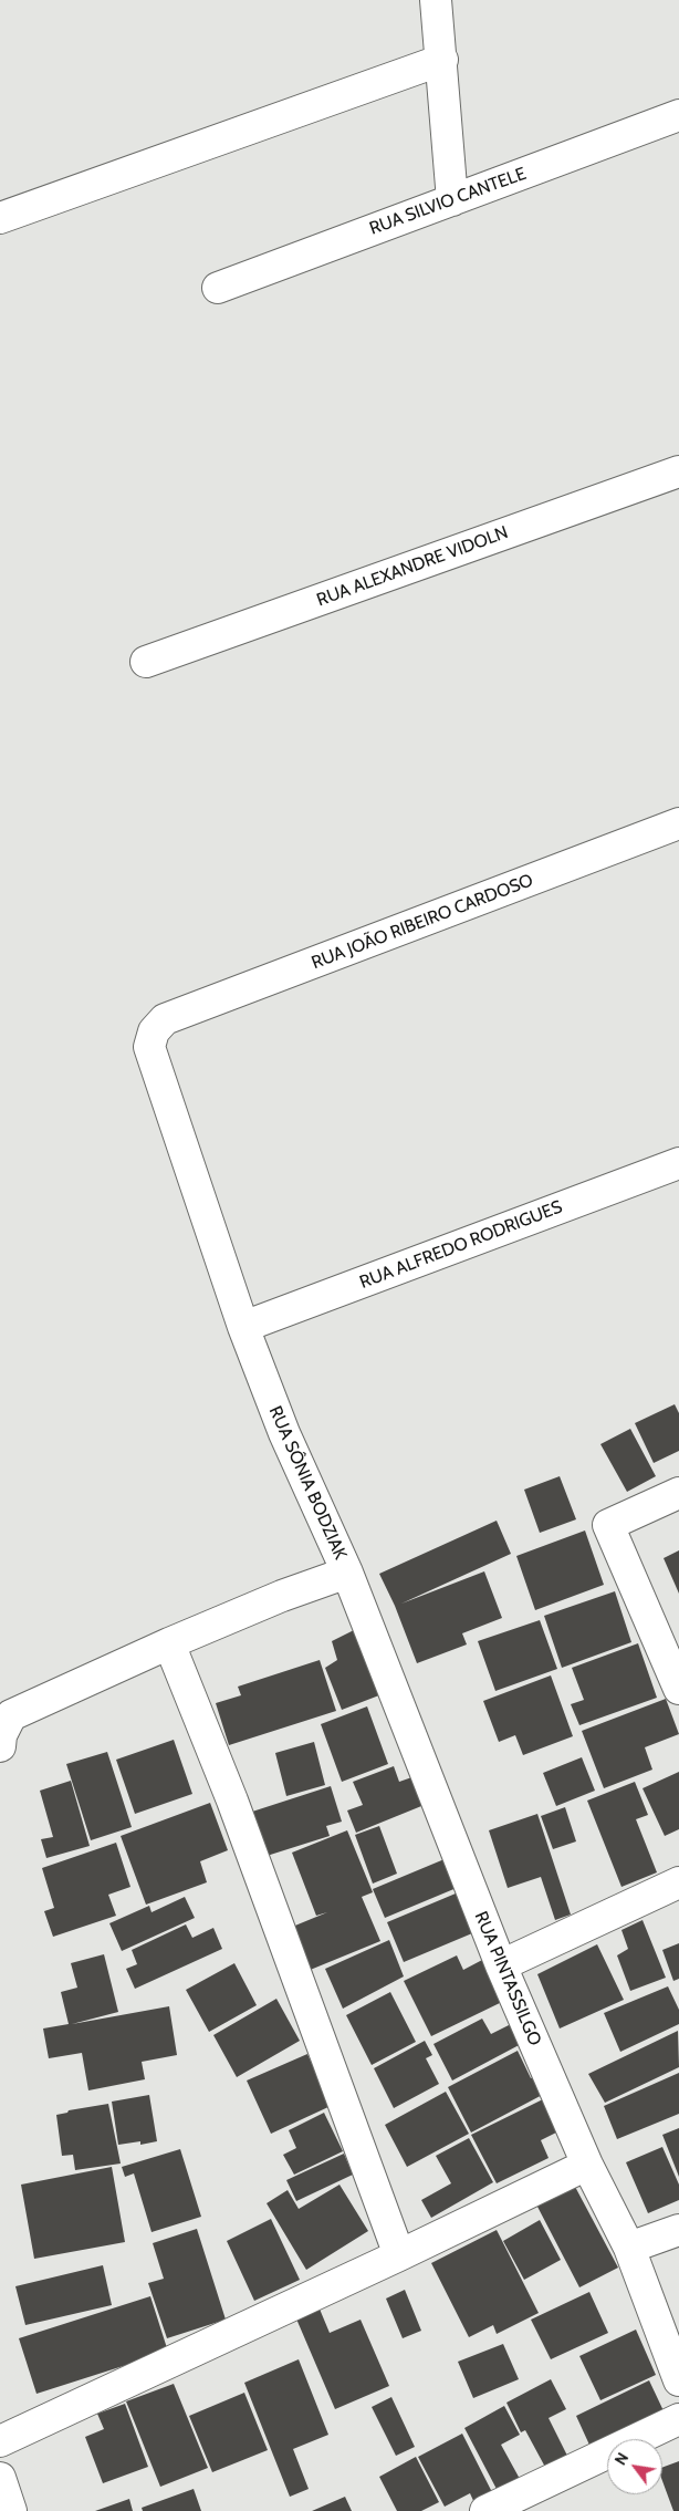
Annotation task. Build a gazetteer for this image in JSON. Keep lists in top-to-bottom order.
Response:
{
  "streets": {
    "street": [
      "RUA SILVIO CANTELE",
      "RUA ALEXANDRE VIDOLN",
      "RUA JOÃO RIBEIRO CARDOSO",
      "RUA ALFREDO RODRIGUES",
      "RUA SÔNIA BODZIAK",
      "RUA PINTASSILGO"
    ]
  },
  "crossings": [
    ["RUA JOÃO RIBEIRO CARDOSO", "RUA SÔNIA BODZIAK"],
    ["RUA ALFREDO RODRIGUES", "RUA SÔNIA BODZIAK"],
    ["RUA SÔNIA BODZIAK", "RUA PINTASSILGO"]
  ],
  "north": "top left"
}
